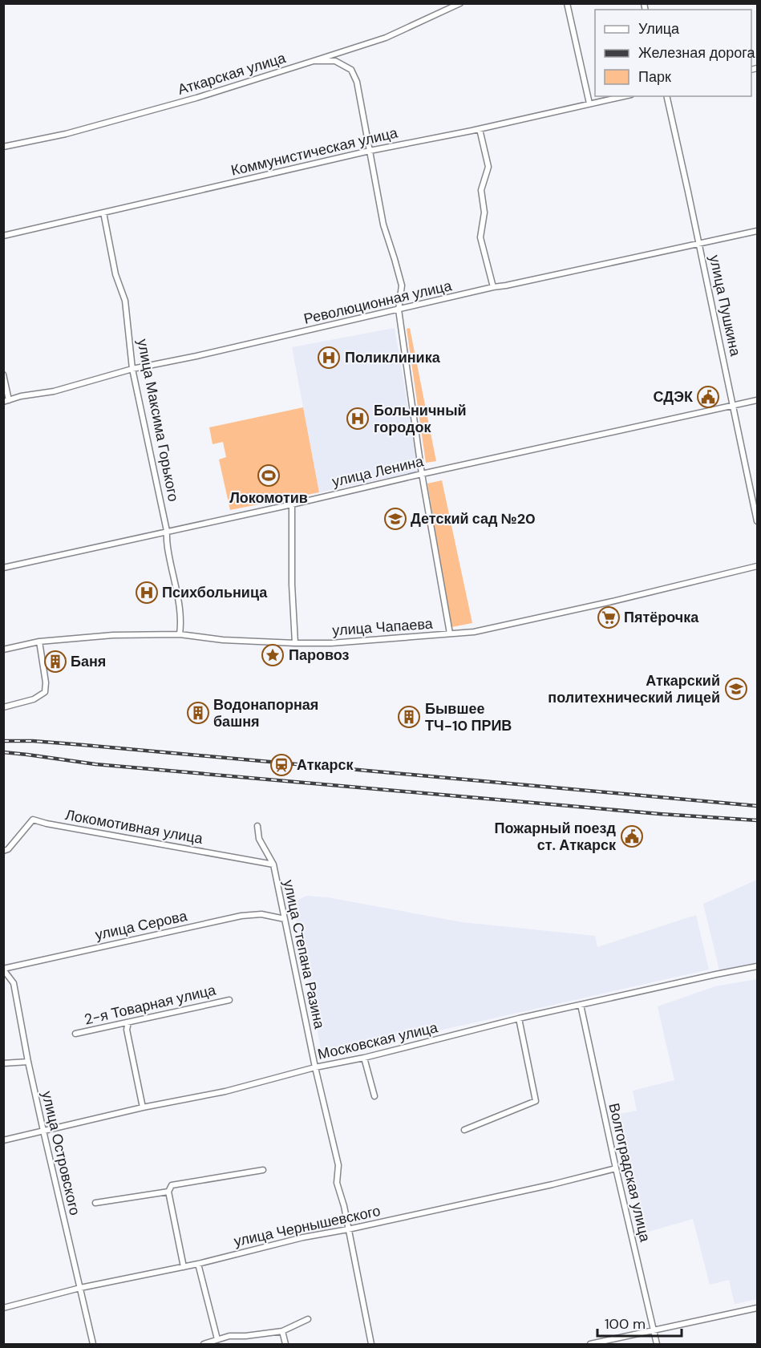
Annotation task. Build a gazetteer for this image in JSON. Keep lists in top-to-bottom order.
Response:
{
  "streets": {
    "street": [
      "Аткарская улица",
      "Коммунистическая улица",
      "Революционная улица",
      "улица Пушкина",
      "улица Максима Горького",
      "улица Ленина",
      "улица Чапаева",
      "Локомотивная улица",
      "улица Серова",
      "улица Степана Разина",
      "2-я Товарная улица",
      "Московская улица",
      "улица Островского",
      "Волгоградская улица",
      "улица Чернышевского"
    ]
  },
  "crossings": [
    ["Коммунистическая улица", "улица Максима Горького"],
    ["Революционная улица", "улица Пушкина"],
    ["Революционная улица", "улица Максима Горького"],
    ["улица Пушкина", "улица Ленина"],
    ["улица Максима Горького", "улица Ленина"],
    ["улица Максима Горького", "улица Чапаева"],
    ["Локомотивная улица", "улица Степана Разина"],
    ["улица Серова", "улица Степана Разина"],
    ["улица Серова", "улица Островского"],
    ["улица Степана Разина", "Московская улица"],
    ["улица Степана Разина", "улица Чернышевского"],
    ["Московская улица", "улица Островского"],
    ["Московская улица", "Волгоградская улица"],
    ["улица Островского", "улица Чернышевского"],
    ["Волгоградская улица", "улица Чернышевского"]
  ],
  "places": {
    "hospital": ["Поликлиника", "Больничный городок", "Психбольница"],
    "public building": ["СДЭК", "Пожарный поезд ст. Аткарск"],
    "sports": ["Локомотив"],
    "school or university": ["Детский сад №20", "Аткарский политехнический лицей"],
    "supermarket": ["Пятёрочка"],
    "place": ["Паровоз"],
    "building": ["Баня", "Водонапорная башня", "Бывшее ТЧ-10 ПРИВ"],
    "station": ["Аткарск"]
  },
  "legend": ["Улица", "Железная дорога", "Парк"],
  "scale_bar": "100 m"
}
